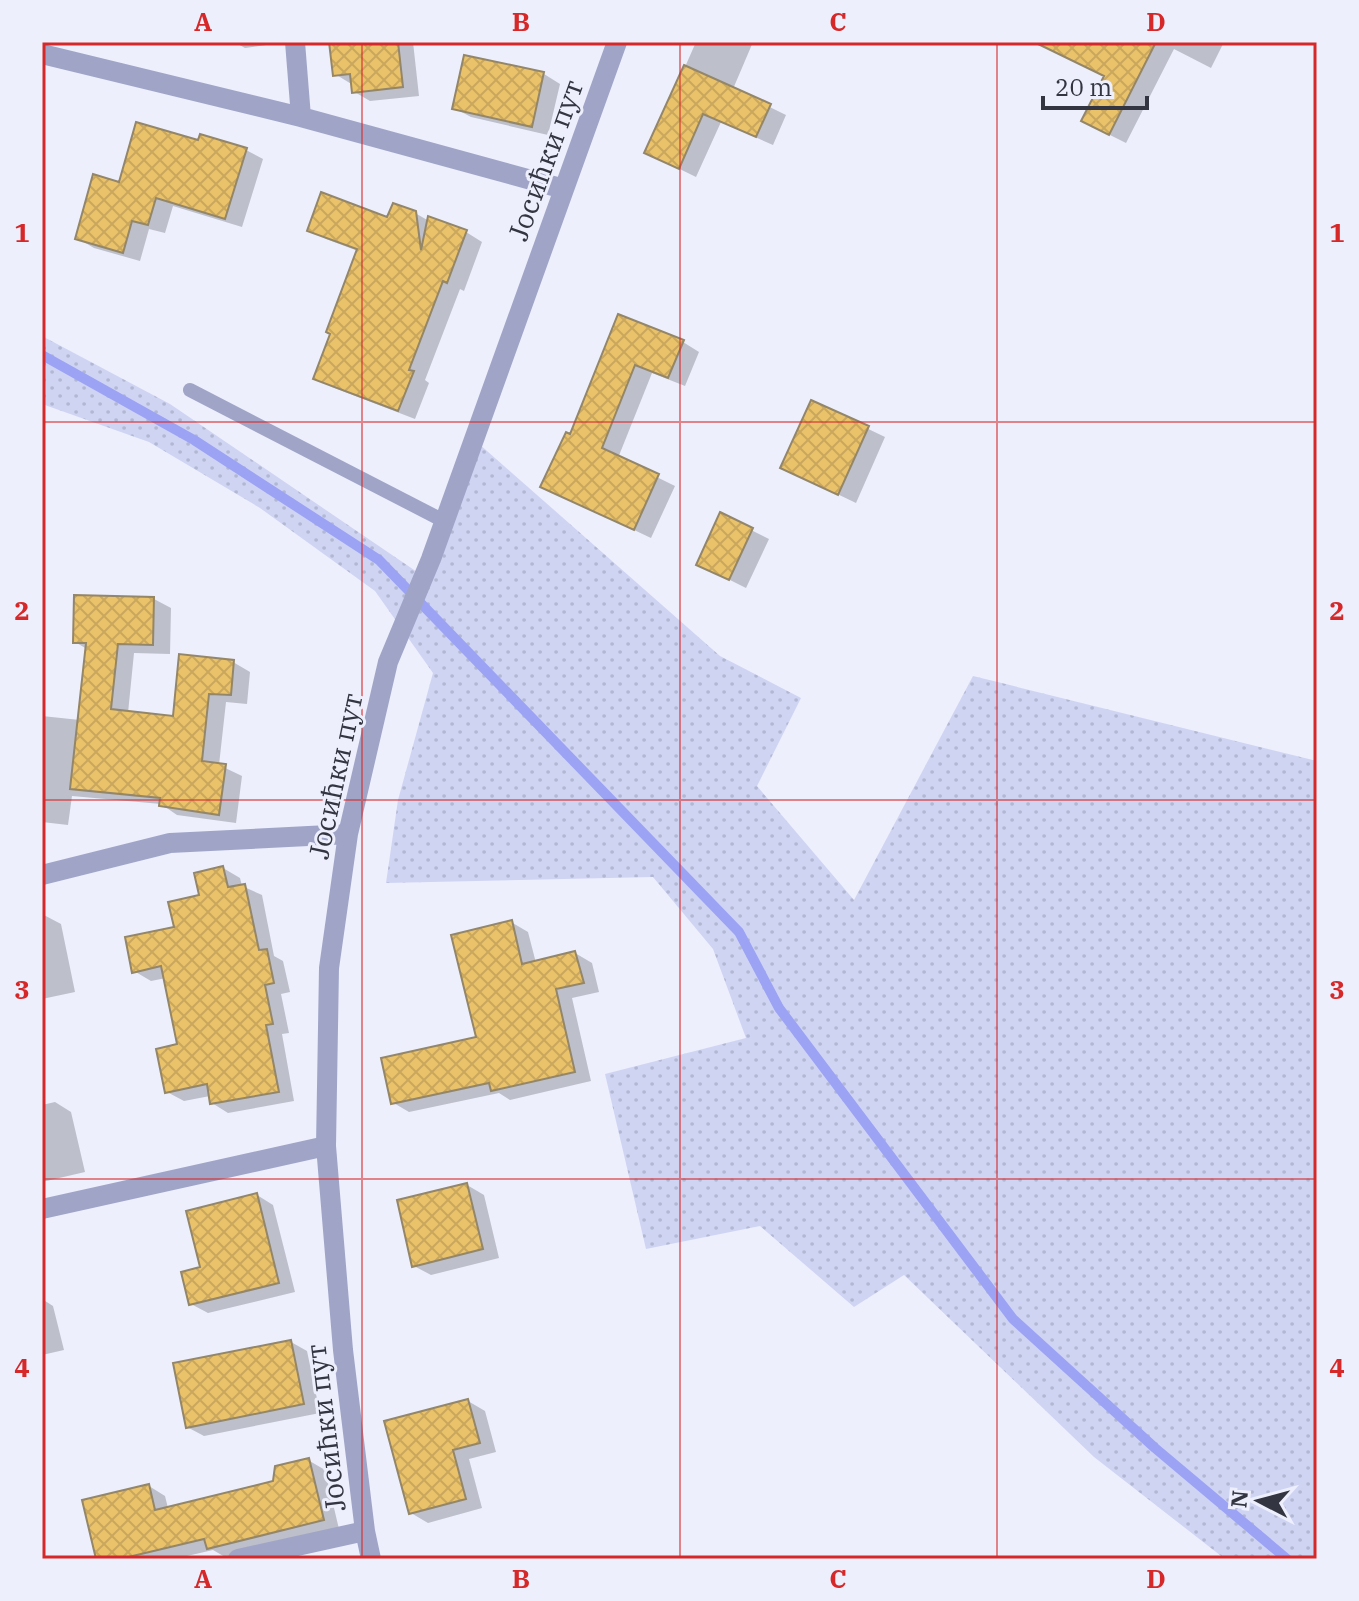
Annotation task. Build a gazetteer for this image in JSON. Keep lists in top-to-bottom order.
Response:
{
  "streets": {
    "street": ["Јосићки пут"]
  },
  "scale_bar": "20 m",
  "north": "left",
  "grid": {
    "columns": [
      "A",
      "B",
      "C",
      "D"
    ],
    "rows": [
      "1",
      "2",
      "3",
      "4"
    ]
  }
}
